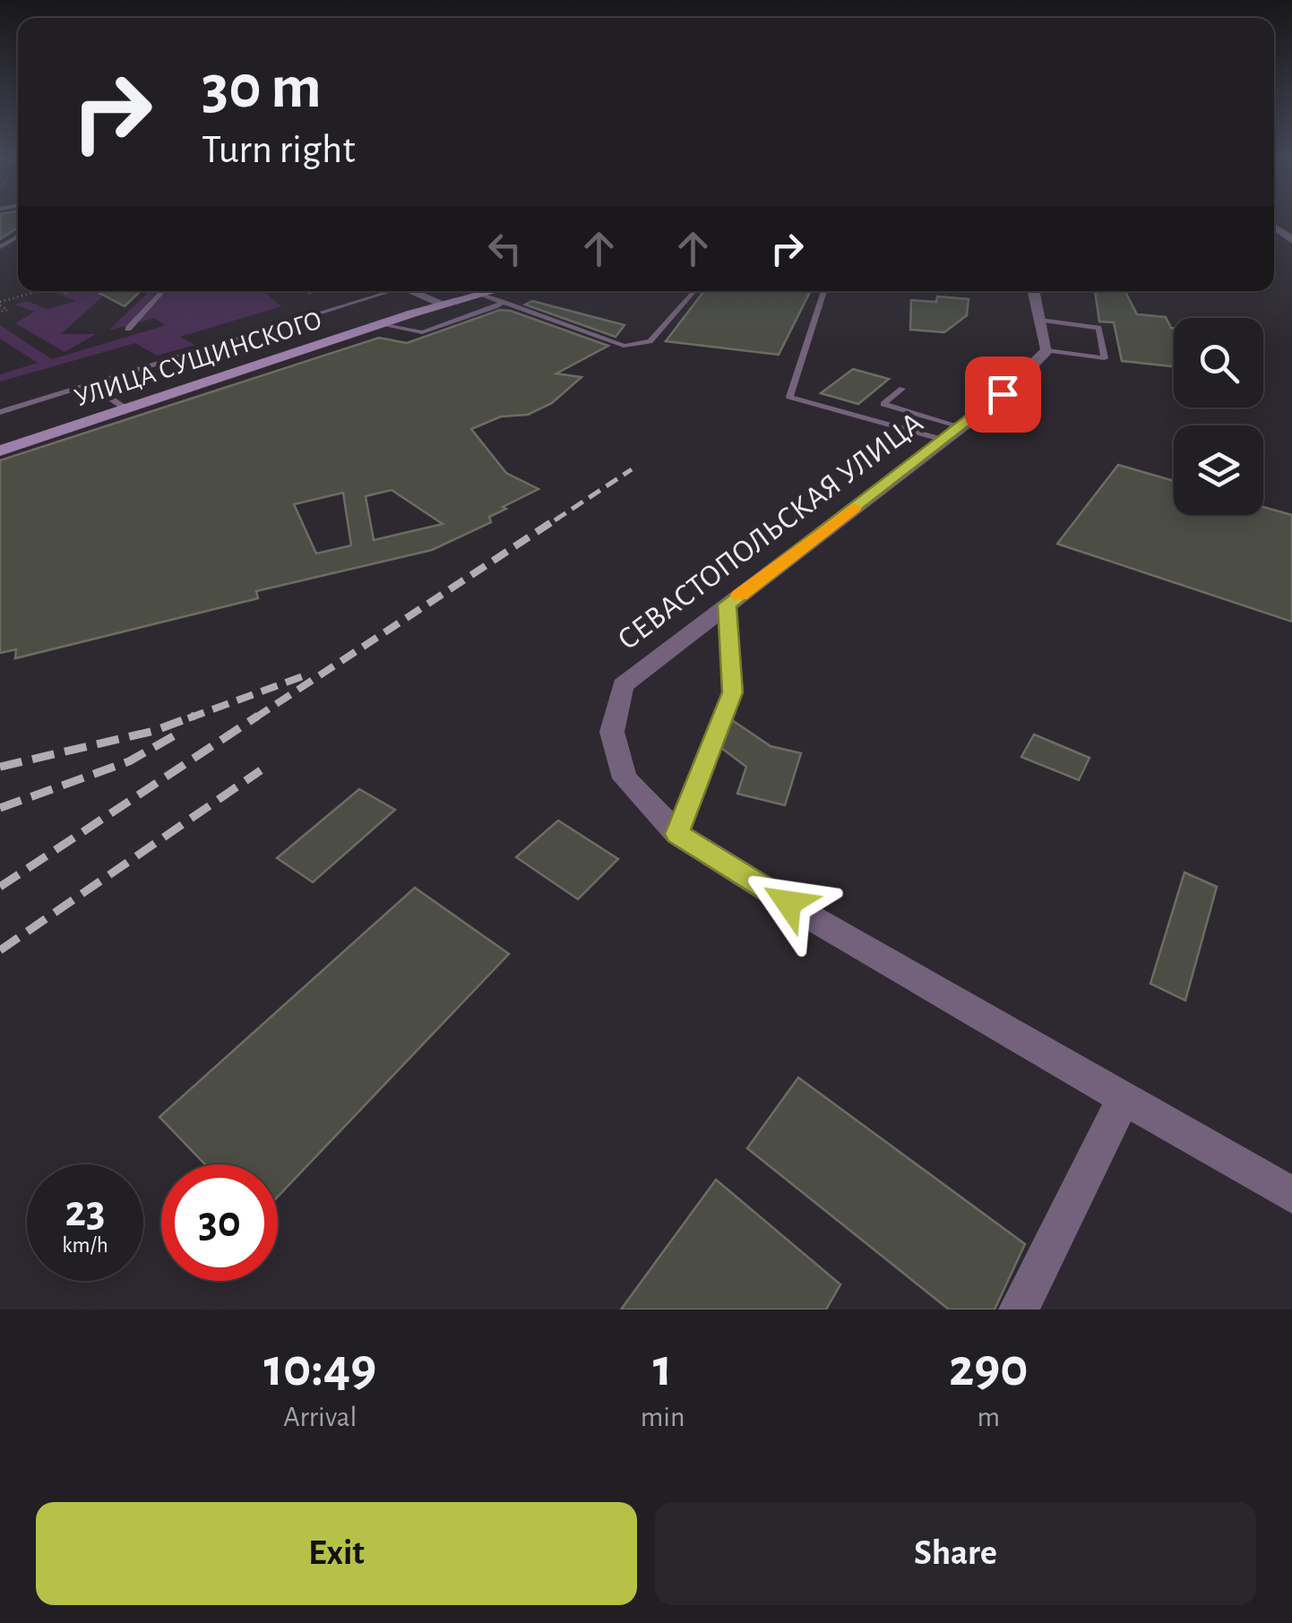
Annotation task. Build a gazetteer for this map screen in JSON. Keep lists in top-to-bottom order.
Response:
{
  "streets": {
    "street": ["УЛИЦА СУЩИНСКОГО", "СЕВАСТОПОЛЬСКАЯ УЛИЦА"]
  },
  "page": {
    "turn": ["30 m", "Turn right"],
    "speed": "23 km/h",
    "limit": "30",
    "eta": [
      "10:49",
      "Arrival",
      "1",
      "min",
      "290",
      "m"
    ],
    "buttons": ["Exit", "Share"]
  }
}
